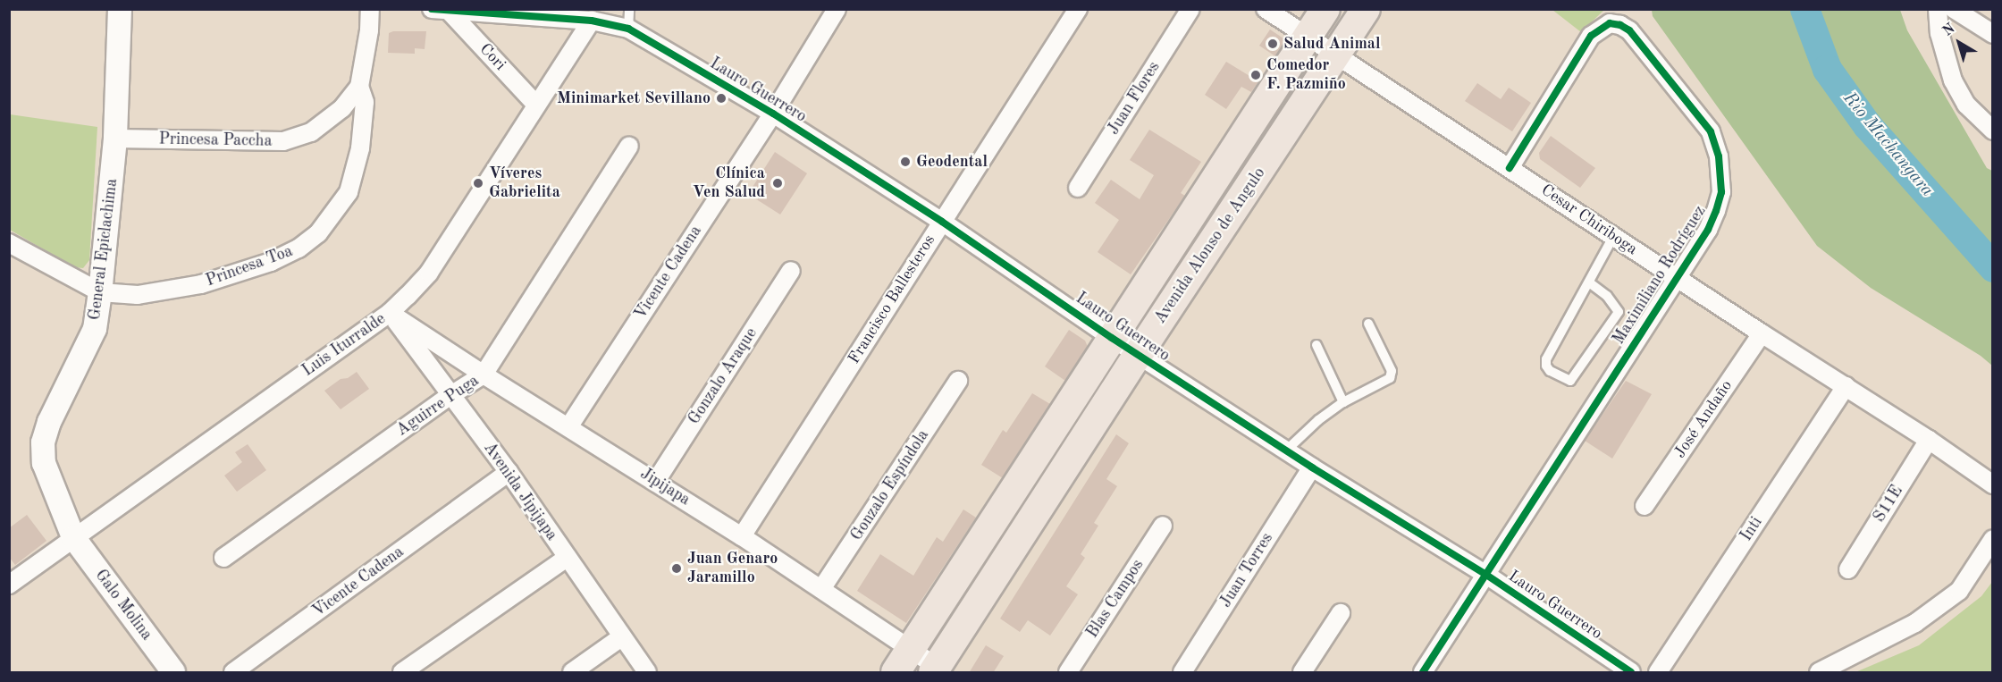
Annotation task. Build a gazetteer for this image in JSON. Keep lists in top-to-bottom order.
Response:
{
  "streets": {
    "main road": ["Avenida Alonso de Angulo"],
    "street": [
      "Cori",
      "Lauro Guerrero",
      "Juan Flores",
      "Princesa Paccha",
      "Cesar Chiriboga",
      "General Epiclachima",
      "Princesa Toa",
      "Vicente Cadena",
      "Maximiliano Rodríguez",
      "Francisco Ballesteros",
      "Luis Iturralde",
      "Gonzalo Araque",
      "Aguirre Puga",
      "José Andaño",
      "Gonzalo Espíndola",
      "Jipijapa",
      "Avenida Jipijapa",
      "S11E",
      "Inti",
      "Juan Torres",
      "Blas Campos",
      "Galo Molina"
    ]
  },
  "crossings": [
    ["Cori", "Lauro Guerrero"],
    ["Cori", "Luis Iturralde"],
    ["Lauro Guerrero", "Avenida Alonso de Angulo"],
    ["Lauro Guerrero", "Vicente Cadena"],
    ["Lauro Guerrero", "Maximiliano Rodríguez"],
    ["Lauro Guerrero", "Francisco Ballesteros"],
    ["Lauro Guerrero", "Luis Iturralde"],
    ["Lauro Guerrero", "Juan Torres"],
    ["Princesa Paccha", "General Epiclachima"],
    ["Princesa Paccha", "Princesa Toa"],
    ["Cesar Chiriboga", "Avenida Alonso de Angulo"],
    ["Cesar Chiriboga", "Maximiliano Rodríguez"],
    ["Cesar Chiriboga", "José Andaño"],
    ["Cesar Chiriboga", "S11E"],
    ["Cesar Chiriboga", "Inti"],
    ["Avenida Alonso de Angulo", "Jipijapa"],
    ["General Epiclachima", "Princesa Toa"],
    ["General Epiclachima", "Luis Iturralde"],
    ["General Epiclachima", "Galo Molina"],
    ["Vicente Cadena", "Jipijapa"],
    ["Vicente Cadena", "Avenida Jipijapa"],
    ["Francisco Ballesteros", "Jipijapa"],
    ["Luis Iturralde", "Jipijapa"],
    ["Luis Iturralde", "Avenida Jipijapa"],
    ["Luis Iturralde", "Galo Molina"],
    ["Gonzalo Araque", "Jipijapa"],
    ["Aguirre Puga", "Jipijapa"],
    ["Aguirre Puga", "Avenida Jipijapa"],
    ["Gonzalo Espíndola", "Jipijapa"],
    ["Jipijapa", "Avenida Jipijapa"]
  ],
  "water": ["Rio Machangara"],
  "places": [
    "Salud Animal",
    "Comedor F. Pazmiño",
    "Minimarket Sevillano",
    "Geodental",
    "Víveres Gabrielita",
    "Clínica Ven Salud",
    "Juan Genaro Jaramillo"
  ],
  "north": "top left"
}
